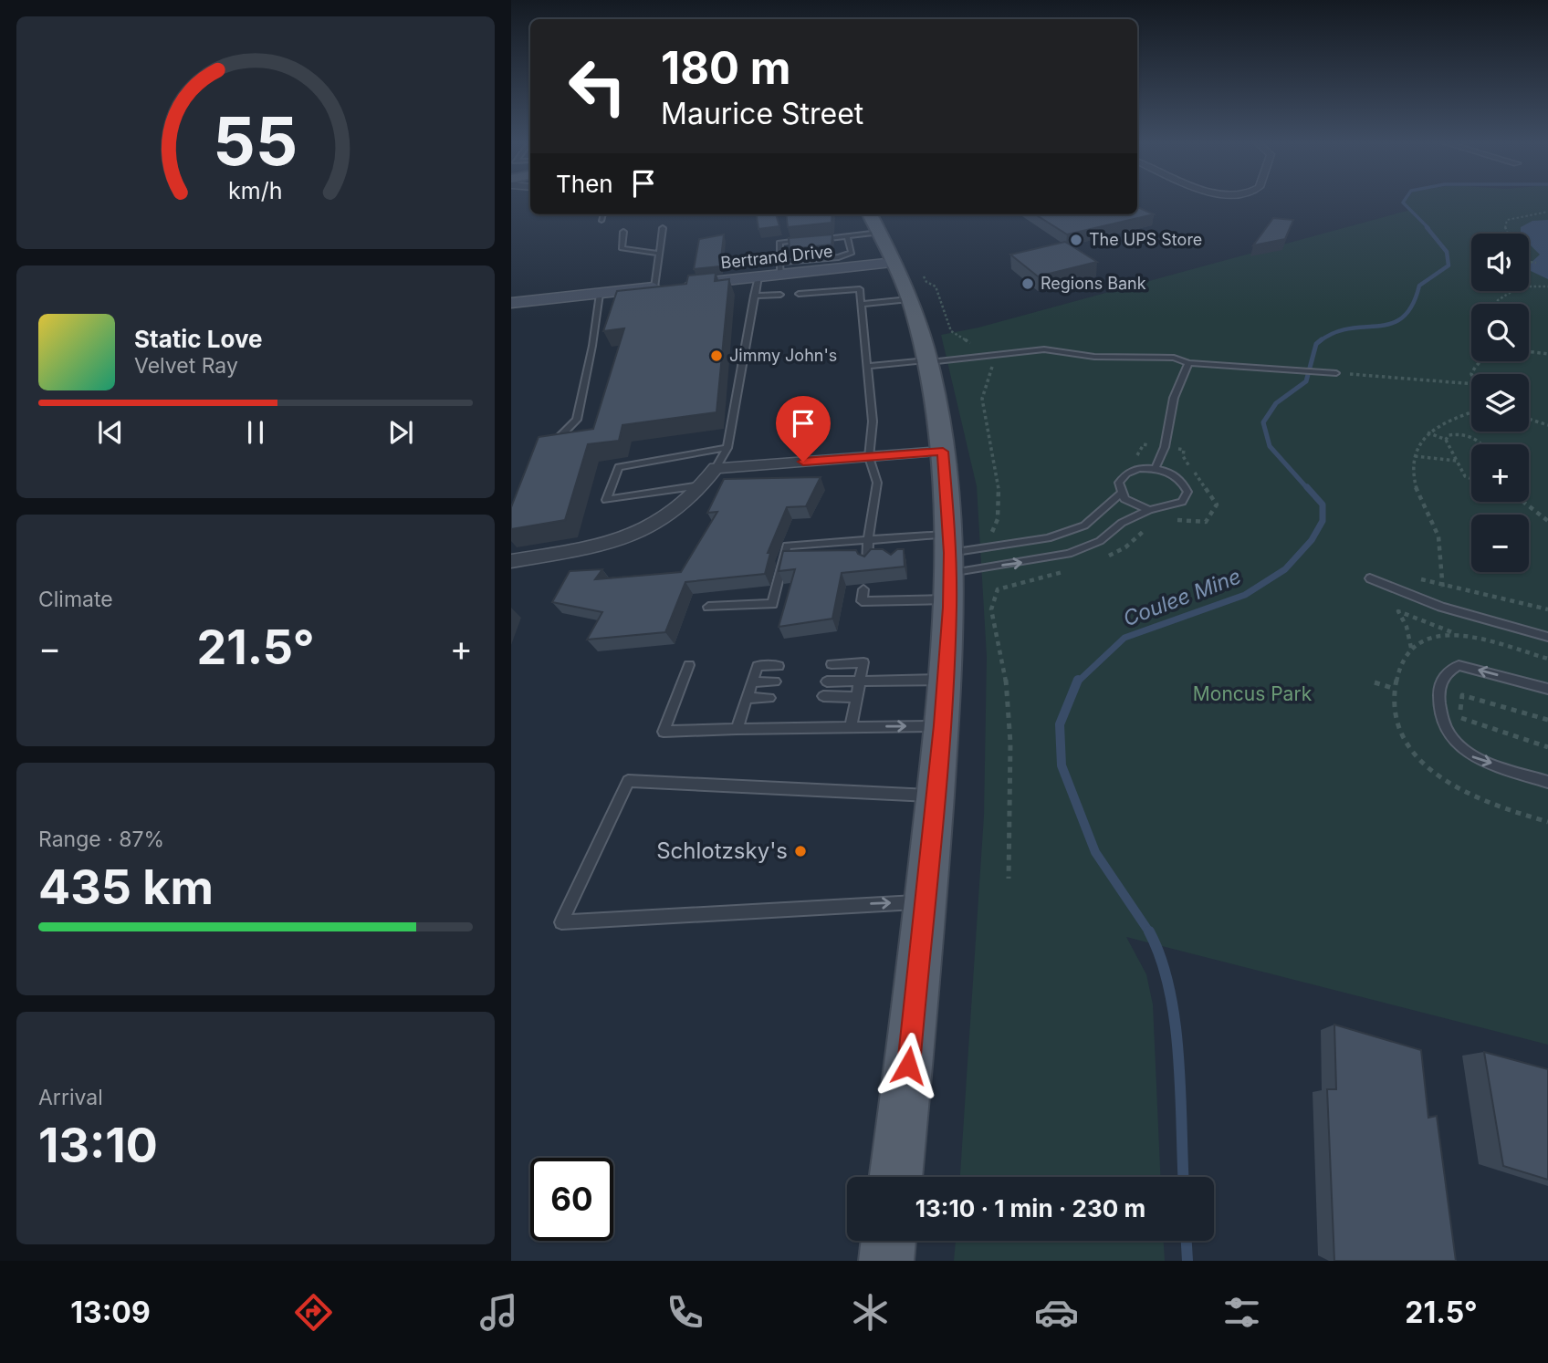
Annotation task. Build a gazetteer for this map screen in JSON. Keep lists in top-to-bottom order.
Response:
{
  "streets": {
    "main road": ["Bertrand Drive"]
  },
  "water": ["Coulee Mine"],
  "parks": ["Moncus Park"],
  "places": [
    "The UPS Store",
    "Regions Bank",
    "Jimmy John's",
    "Schlotzsky's"
  ],
  "page": {
    "turn": ["180 m", "Maurice Street"],
    "then": "Then",
    "map_buttons": ["+", "−"],
    "song": ["Static Love", "Velvet Ray"],
    "tile": [
      "Climate",
      ["Range · 87%", "435 km"],
      ["Arrival", "13:10"]
    ],
    "heat": ["−", "21.5°", "+"],
    "limit": "60",
    "trip": "13:10 · 1 min · 230 m",
    "tabs": ["13:09", "21.5°"],
    "gauge": ["55", "km/h"]
  }
}
